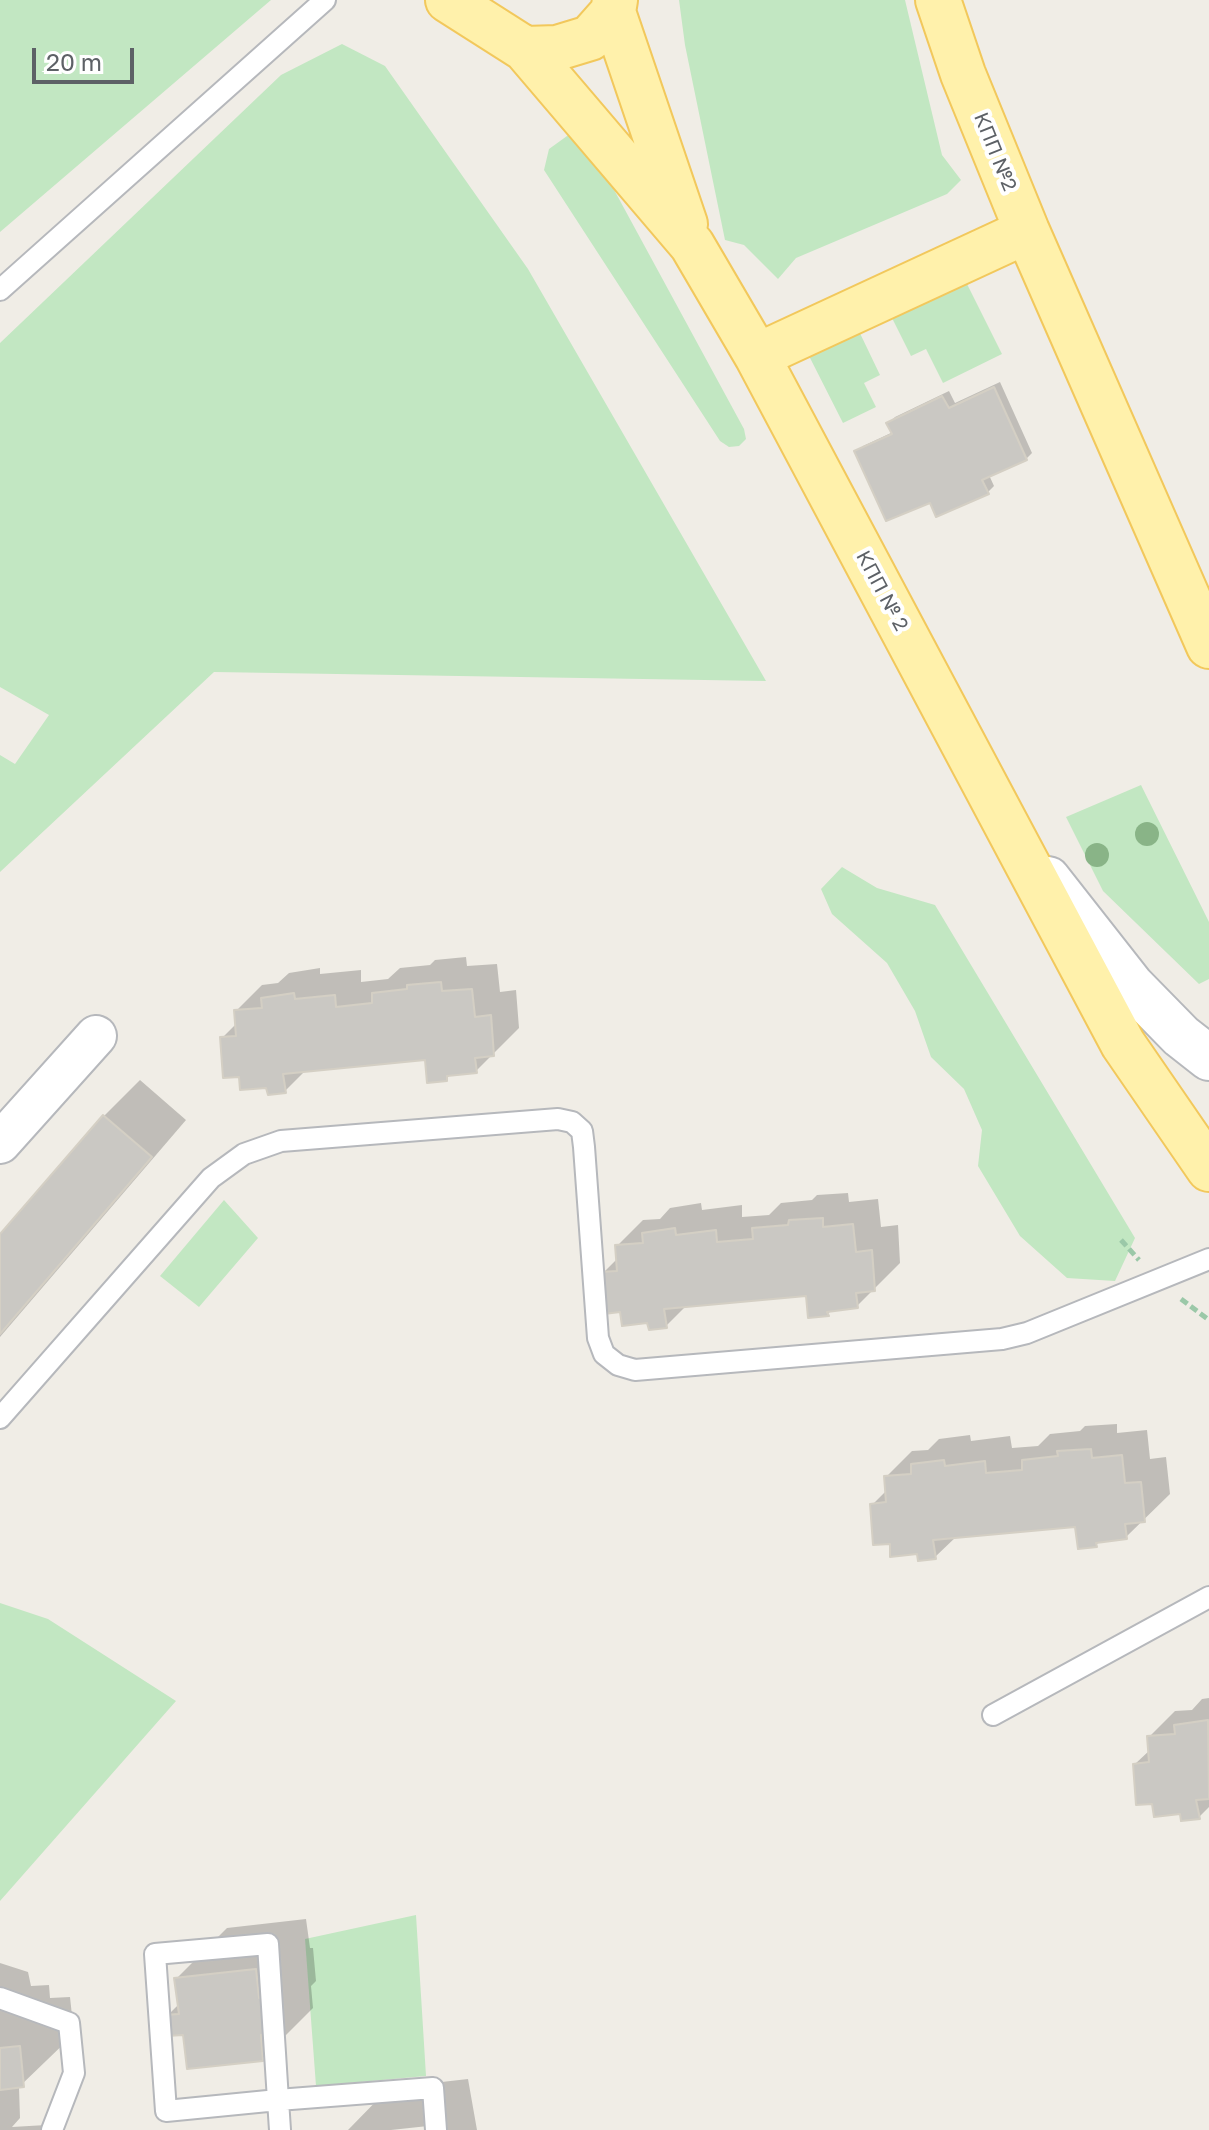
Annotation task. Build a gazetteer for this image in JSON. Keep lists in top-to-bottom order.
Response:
{
  "streets": {
    "main road": ["КПП №2", "КПП № 2"]
  },
  "scale_bar": "20 m"
}
